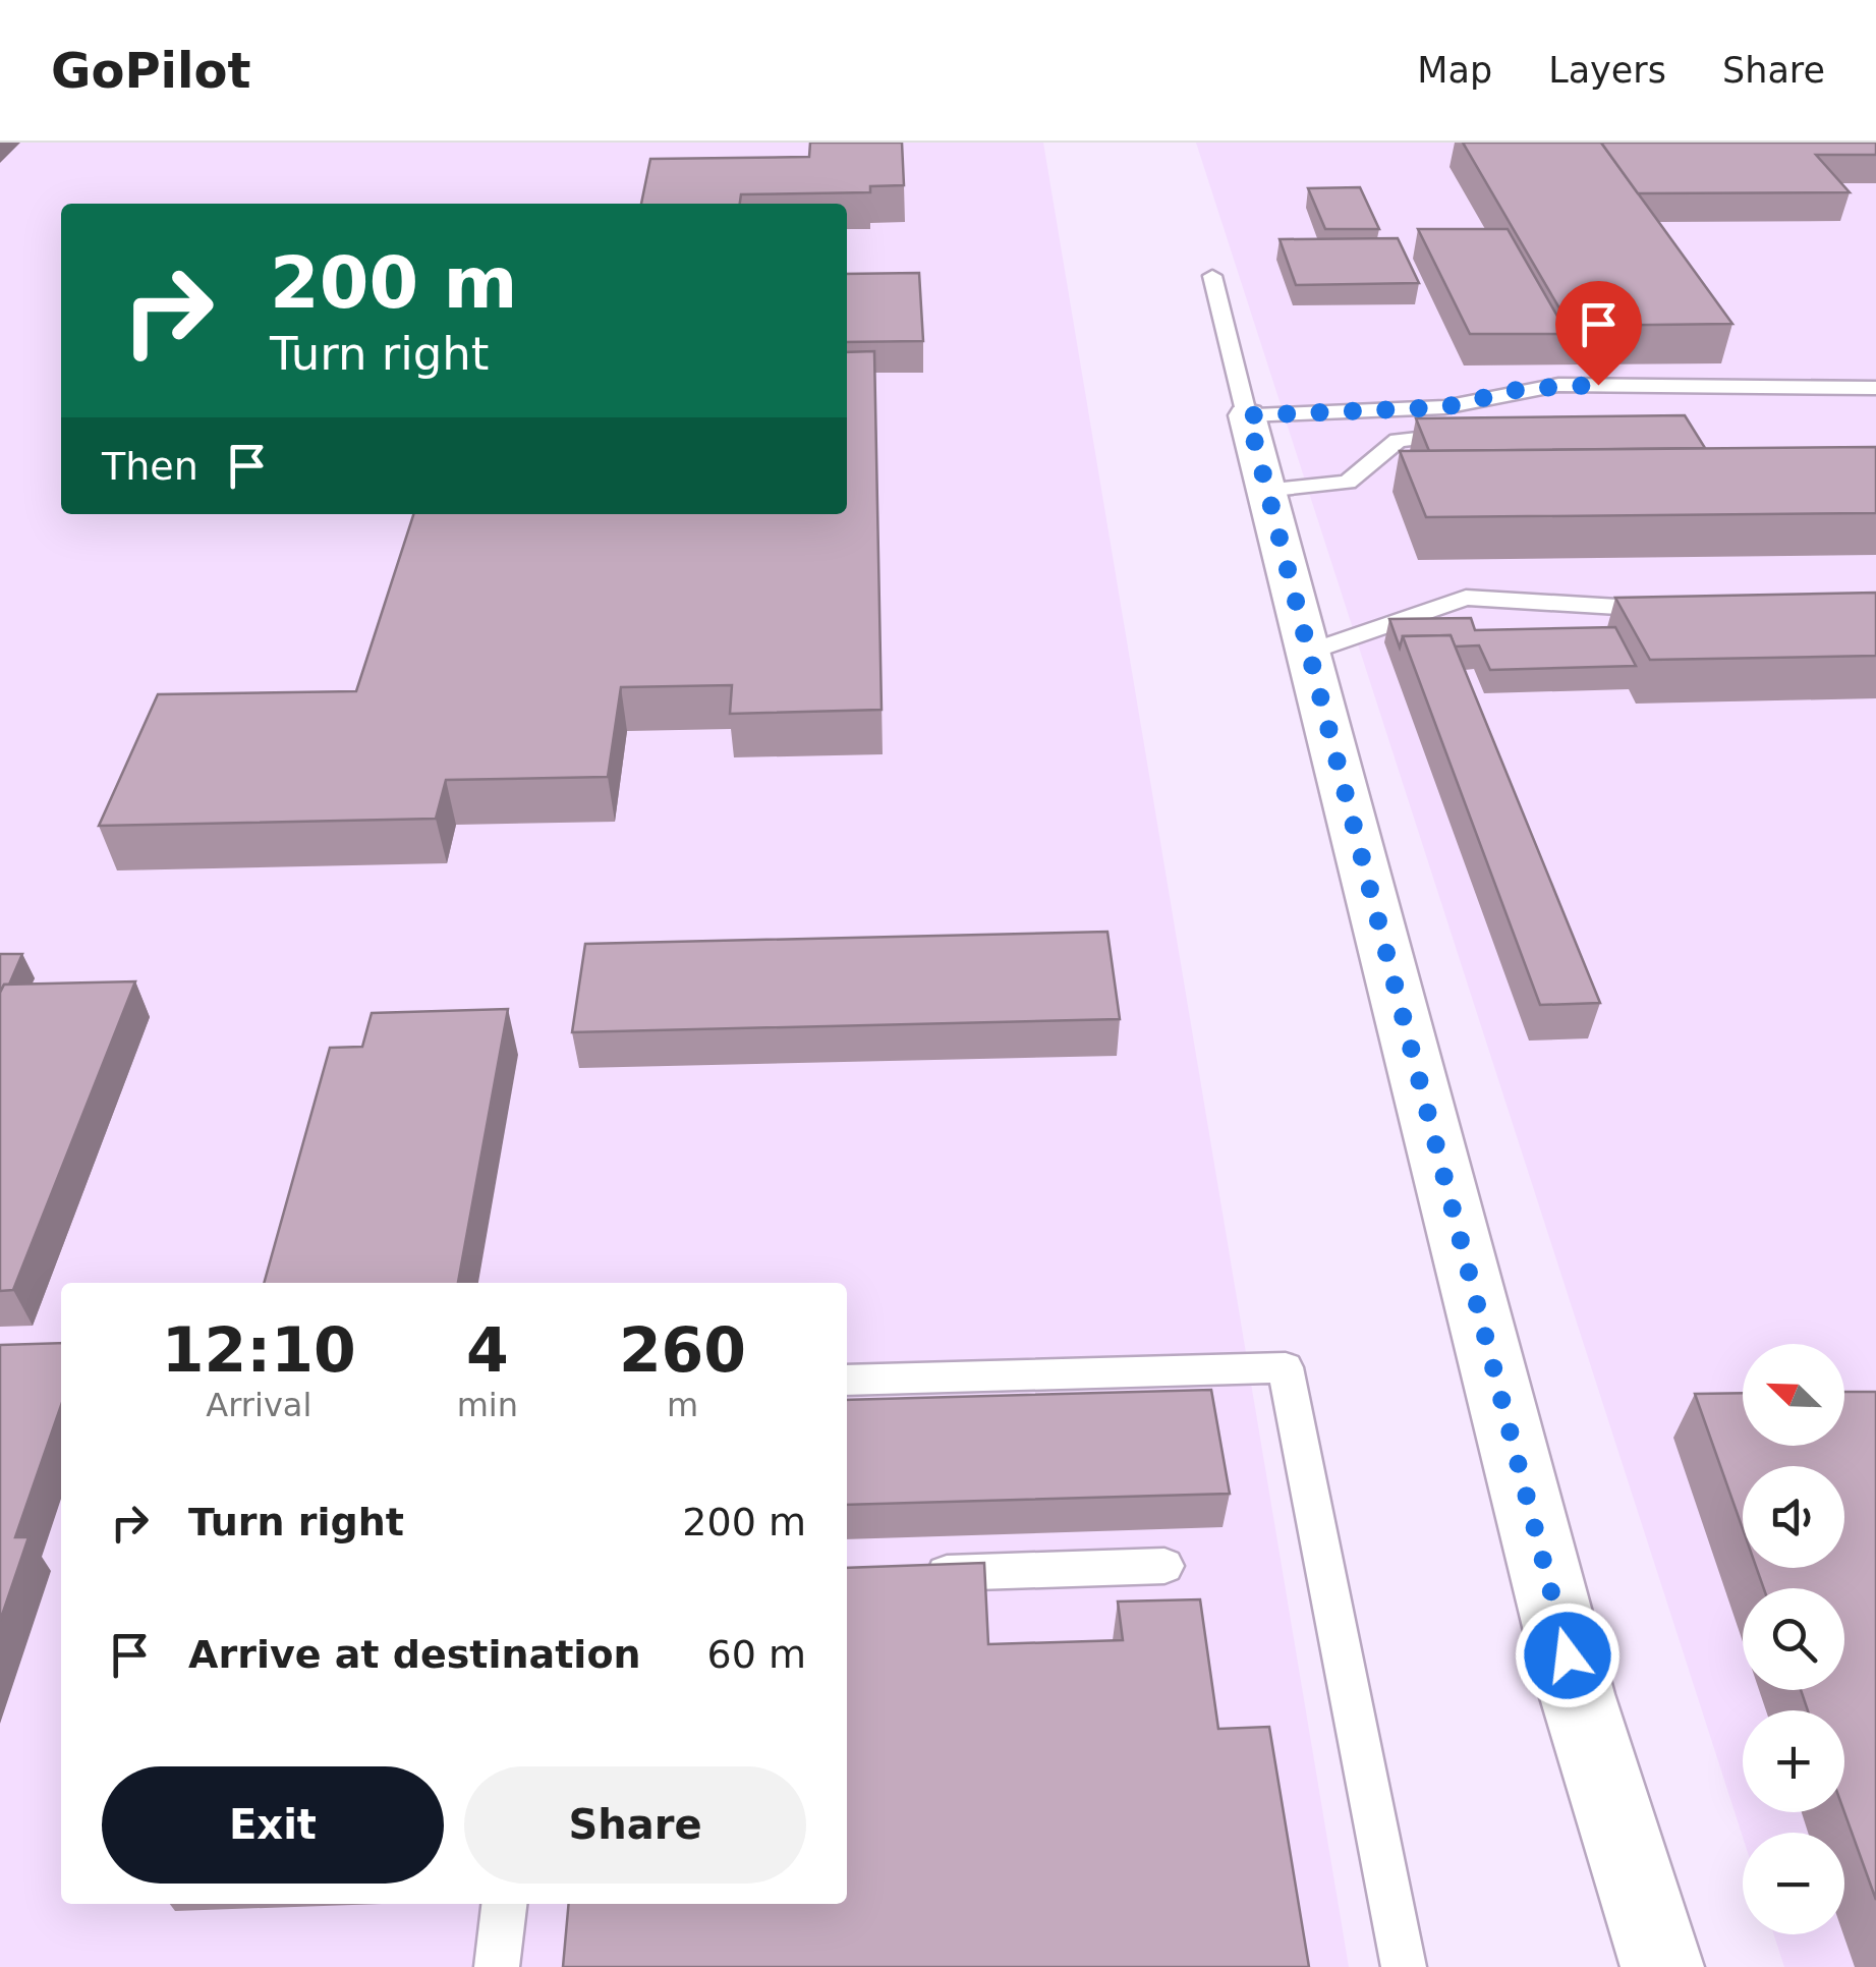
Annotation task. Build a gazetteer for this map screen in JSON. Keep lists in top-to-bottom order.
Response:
{
  "north": "top left",
  "page": {
    "header": "GoPilot",
    "nav": ["Map", "Layers", "Share"],
    "turn": ["200 m", "Turn right"],
    "then": "Then",
    "eta": [
      "12:10",
      "Arrival",
      "4",
      "min",
      "260",
      "m"
    ],
    "map_buttons": ["+", "−"],
    "list": [
      {
        "name": "Turn right",
        "value": "200 m"
      },
      {
        "name": "Arrive at destination",
        "value": "60 m"
      }
    ],
    "buttons": ["Exit", "Share"]
  }
}
